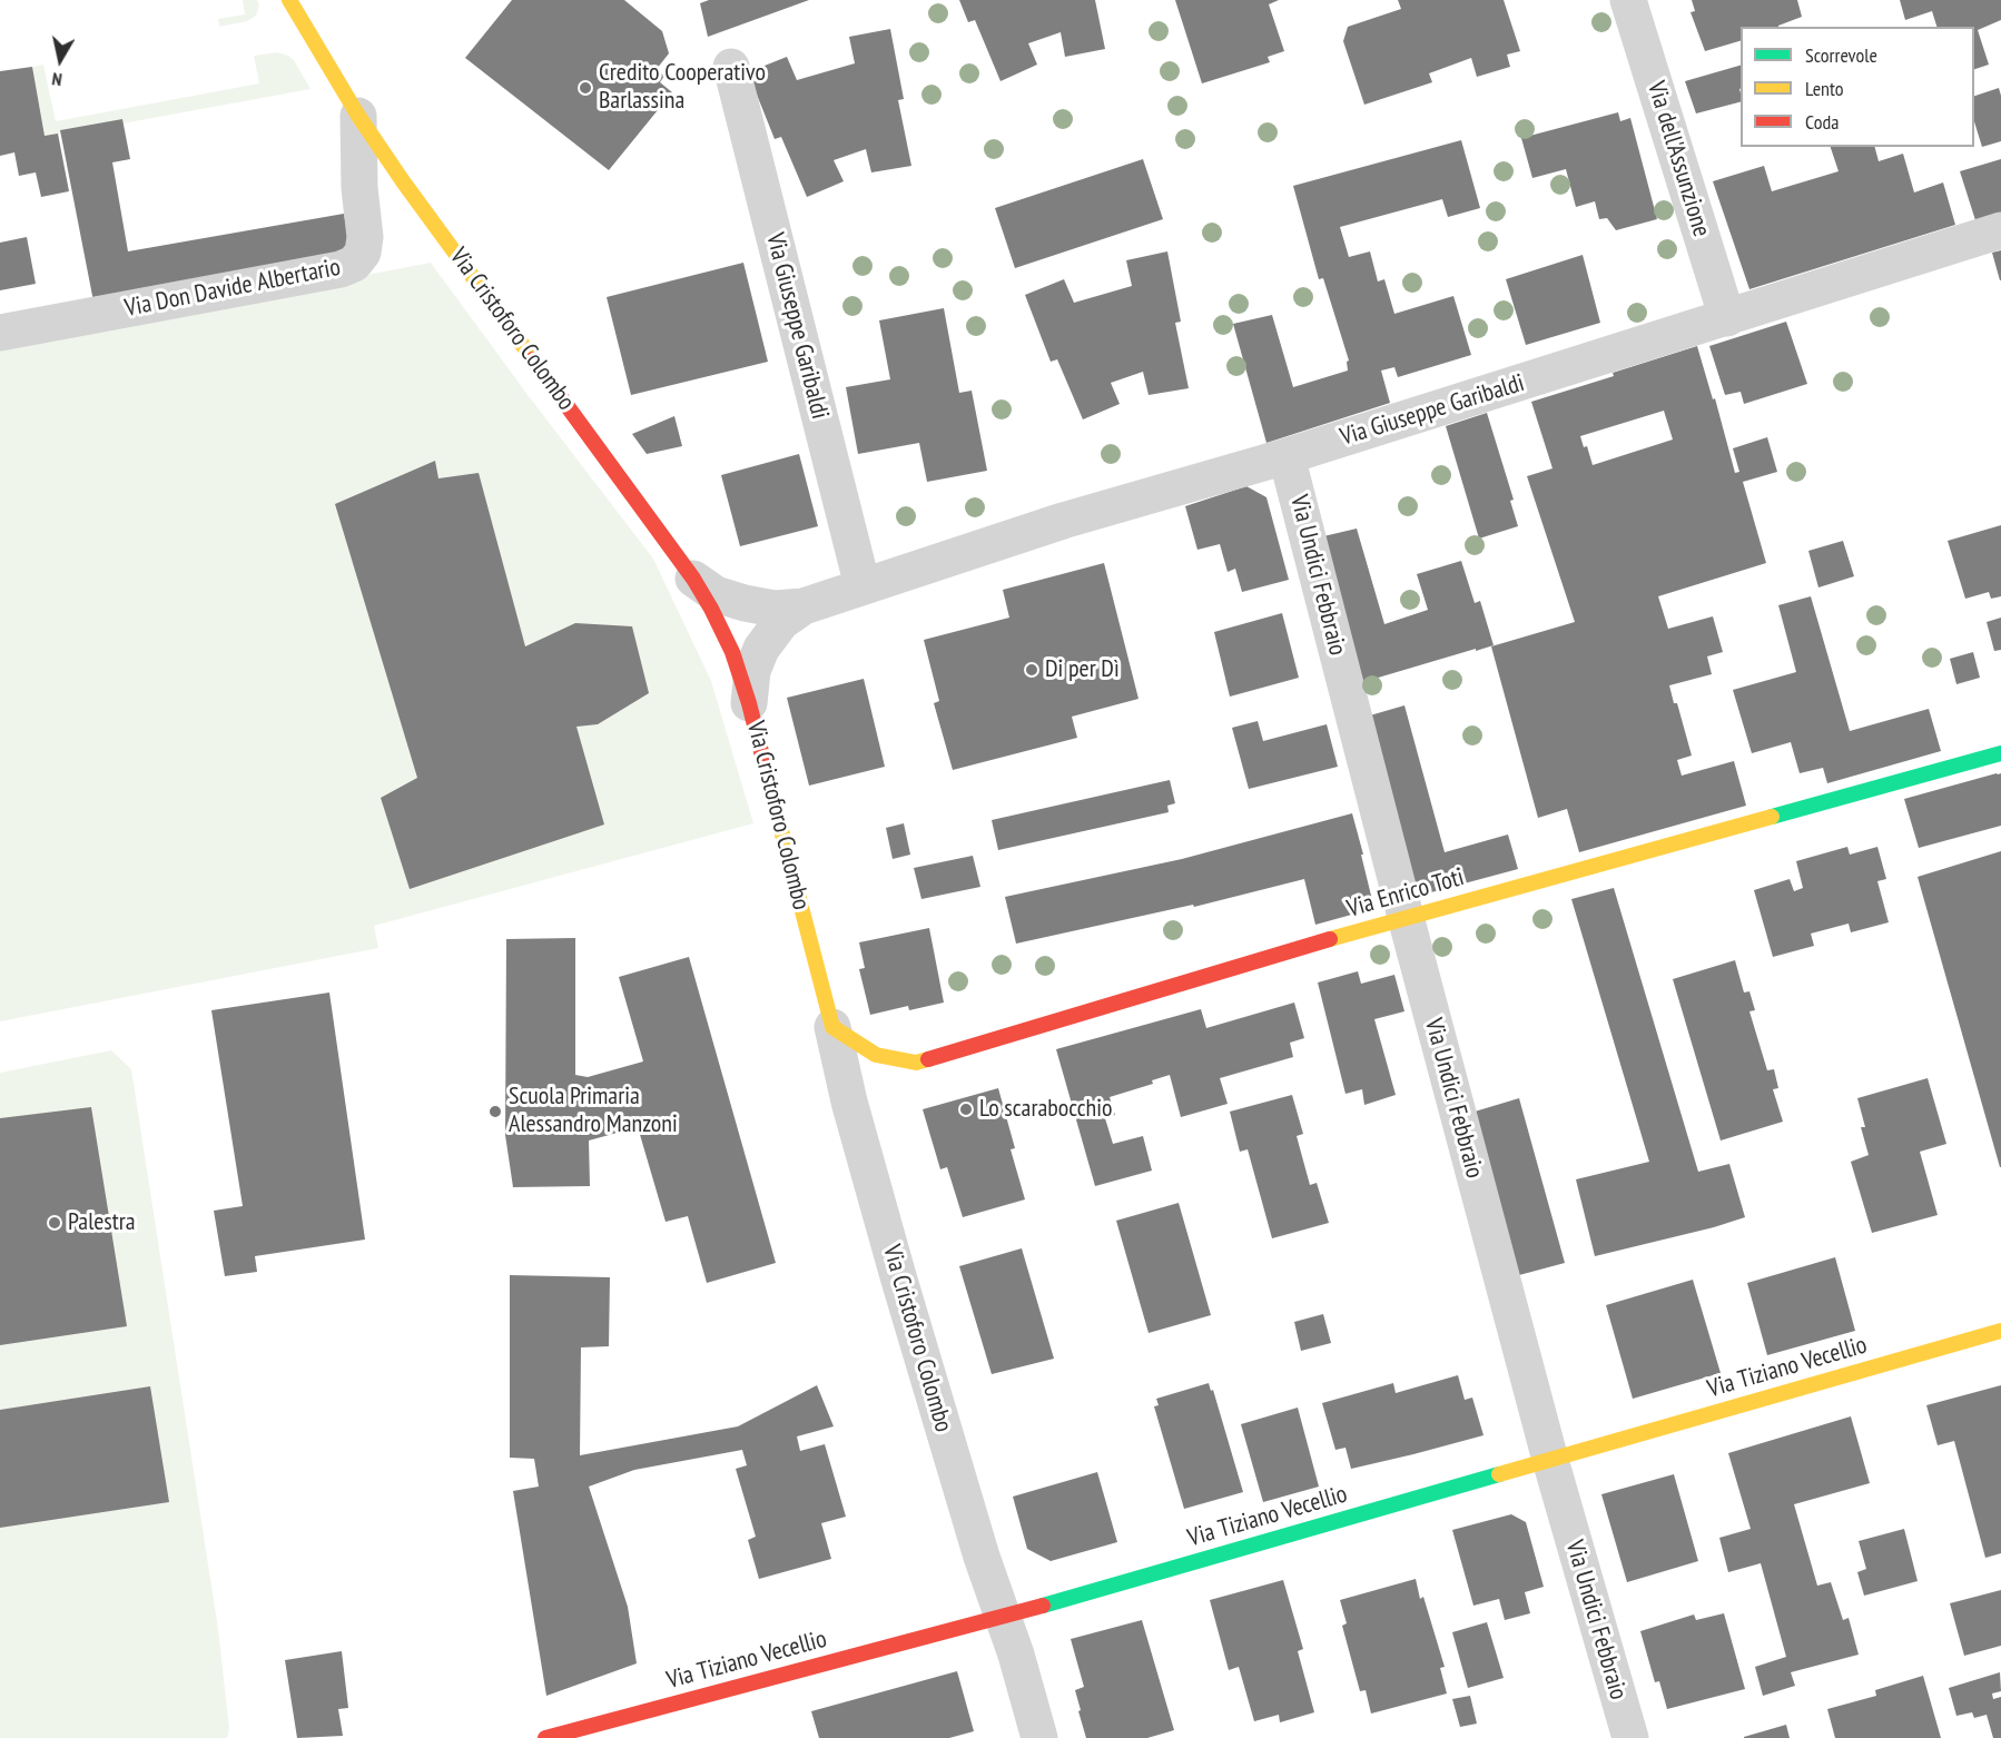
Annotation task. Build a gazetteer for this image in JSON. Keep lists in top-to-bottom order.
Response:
{
  "streets": {
    "street": [
      "Via dell'Assunzione",
      "Via Don Davide Albertario",
      "Via Giuseppe Garibaldi",
      "Via Cristoforo Colombo",
      "Via Undici Febbraio",
      "Via Enrico Toti",
      "Via Tiziano Vecellio"
    ]
  },
  "crossings": [
    ["Via dell'Assunzione", "Via Giuseppe Garibaldi"],
    ["Via Don Davide Albertario", "Via Cristoforo Colombo"],
    ["Via Giuseppe Garibaldi", "Via Cristoforo Colombo"],
    ["Via Giuseppe Garibaldi", "Via Undici Febbraio"],
    ["Via Cristoforo Colombo", "Via Enrico Toti"],
    ["Via Cristoforo Colombo", "Via Tiziano Vecellio"],
    ["Via Undici Febbraio", "Via Enrico Toti"],
    ["Via Undici Febbraio", "Via Tiziano Vecellio"]
  ],
  "places": [
    "Credito Cooperativo Barlassina",
    "Di per Dì",
    "Lo scarabocchio",
    "Scuola Primaria Alessandro Manzoni",
    "Palestra"
  ],
  "legend": ["Scorrevole", "Lento", "Coda"],
  "north": "bottom"
}
